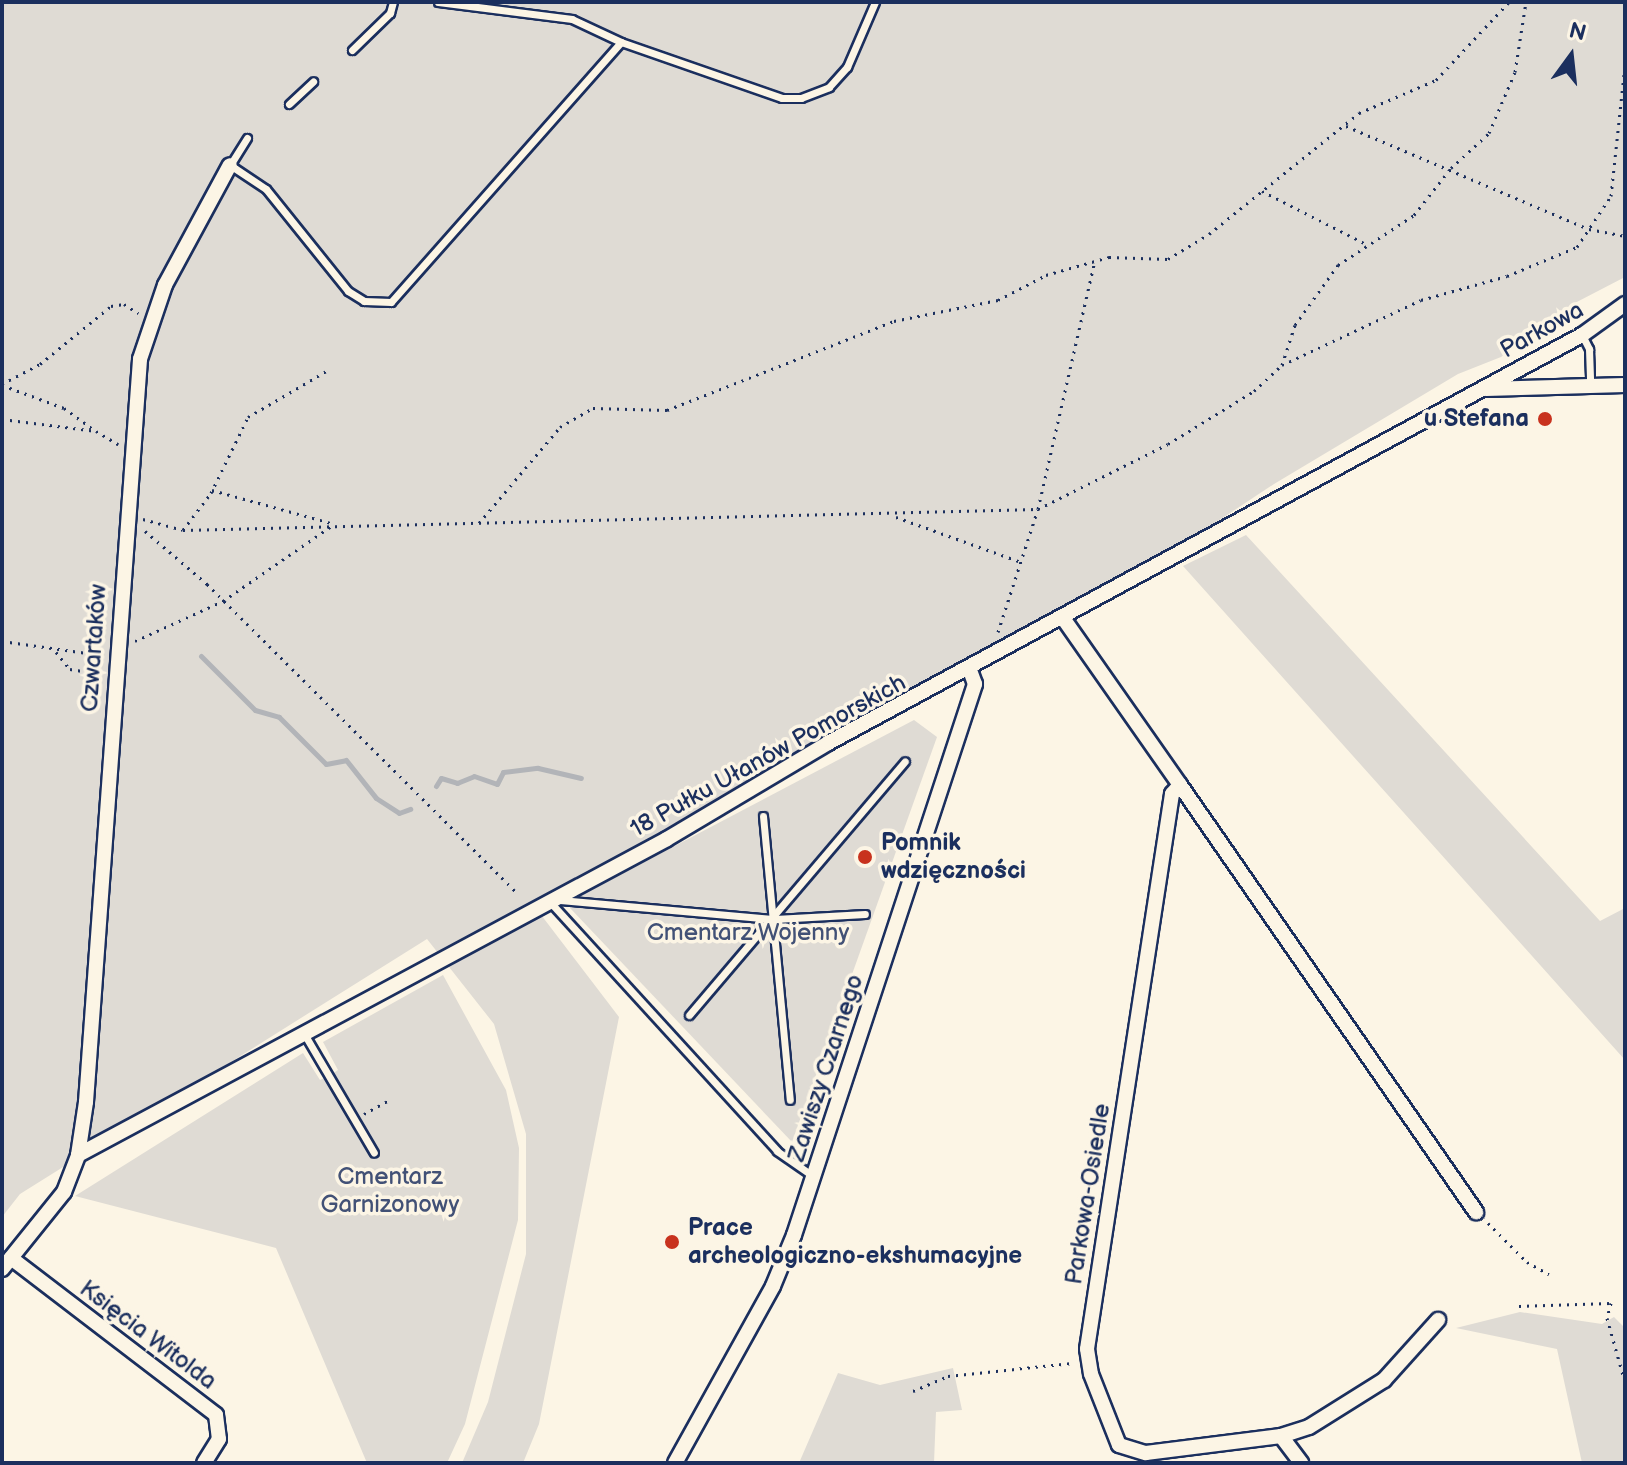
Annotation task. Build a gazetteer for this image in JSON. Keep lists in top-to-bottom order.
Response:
{
  "streets": {
    "street": [
      "Parkowa",
      "Czwartaków",
      "18 Pułku Ułanów Pomorskich",
      "Zawiszy Czarnego",
      "Parkowa-Osiedle",
      "Księcia Witolda"
    ]
  },
  "crossings": [
    ["Parkowa", "18 Pułku Ułanów Pomorskich"],
    ["Czwartaków", "18 Pułku Ułanów Pomorskich"],
    ["Czwartaków", "Księcia Witolda"],
    ["18 Pułku Ułanów Pomorskich", "Zawiszy Czarnego"]
  ],
  "parks": ["Cmentarz Wojenny", "Cmentarz Garnizonowy"],
  "places": ["u Stefana", "Pomnik wdzięczności", "Prace archeologiczno-ekshumacyjne"],
  "north": "top"
}
